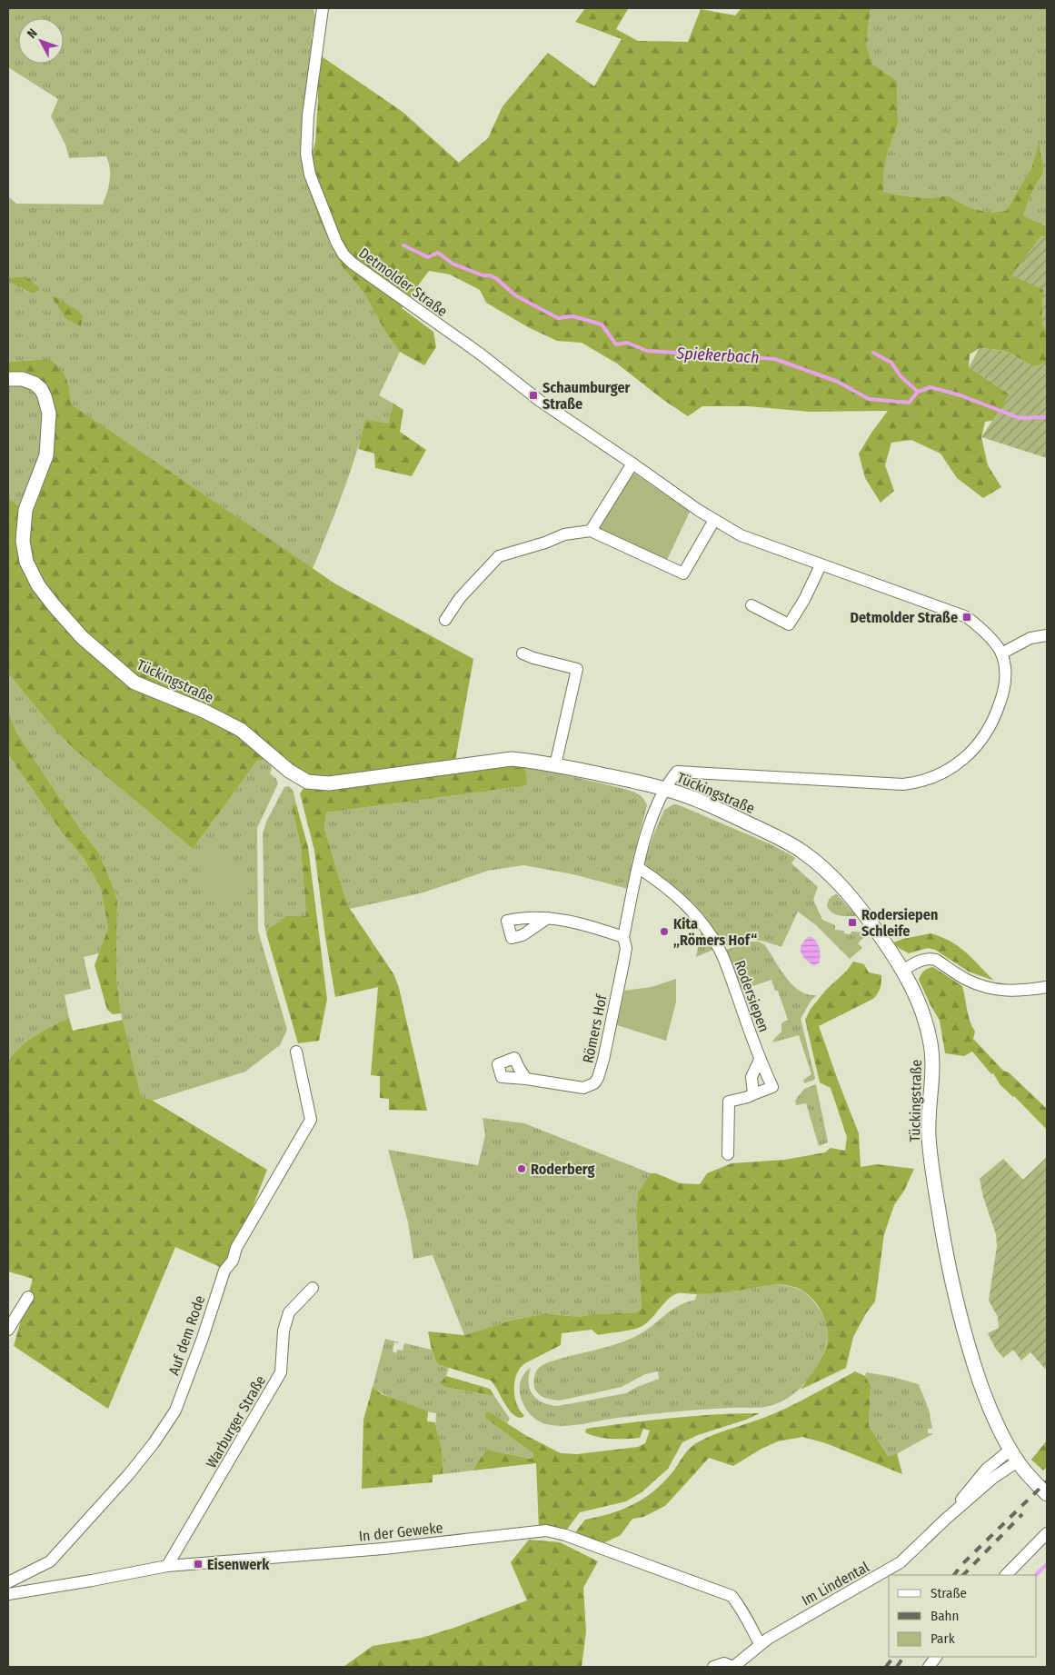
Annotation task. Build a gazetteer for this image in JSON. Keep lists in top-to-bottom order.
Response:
{
  "streets": {
    "street": [
      "Detmolder Straße",
      "Tückingstraße",
      "Rodersiepen",
      "Römers Hof",
      "Auf dem Rode",
      "Warburger Straße",
      "In der Geweke",
      "Im Lindental"
    ]
  },
  "crossings": [
    ["Tückingstraße", "Römers Hof"],
    ["Tückingstraße", "Im Lindental"],
    ["Rodersiepen", "Römers Hof"],
    ["Warburger Straße", "In der Geweke"],
    ["In der Geweke", "Im Lindental"]
  ],
  "water": ["Spiekerbach"],
  "places": {
    "transit": [
      "Schaumburger Straße",
      "Detmolder Straße",
      "Rodersiepen Schleife",
      "Eisenwerk"
    ],
    "other": ["Kita „Römers Hof“", "Roderberg"]
  },
  "legend": ["Straße", "Bahn", "Park"],
  "north": "top left"
}
